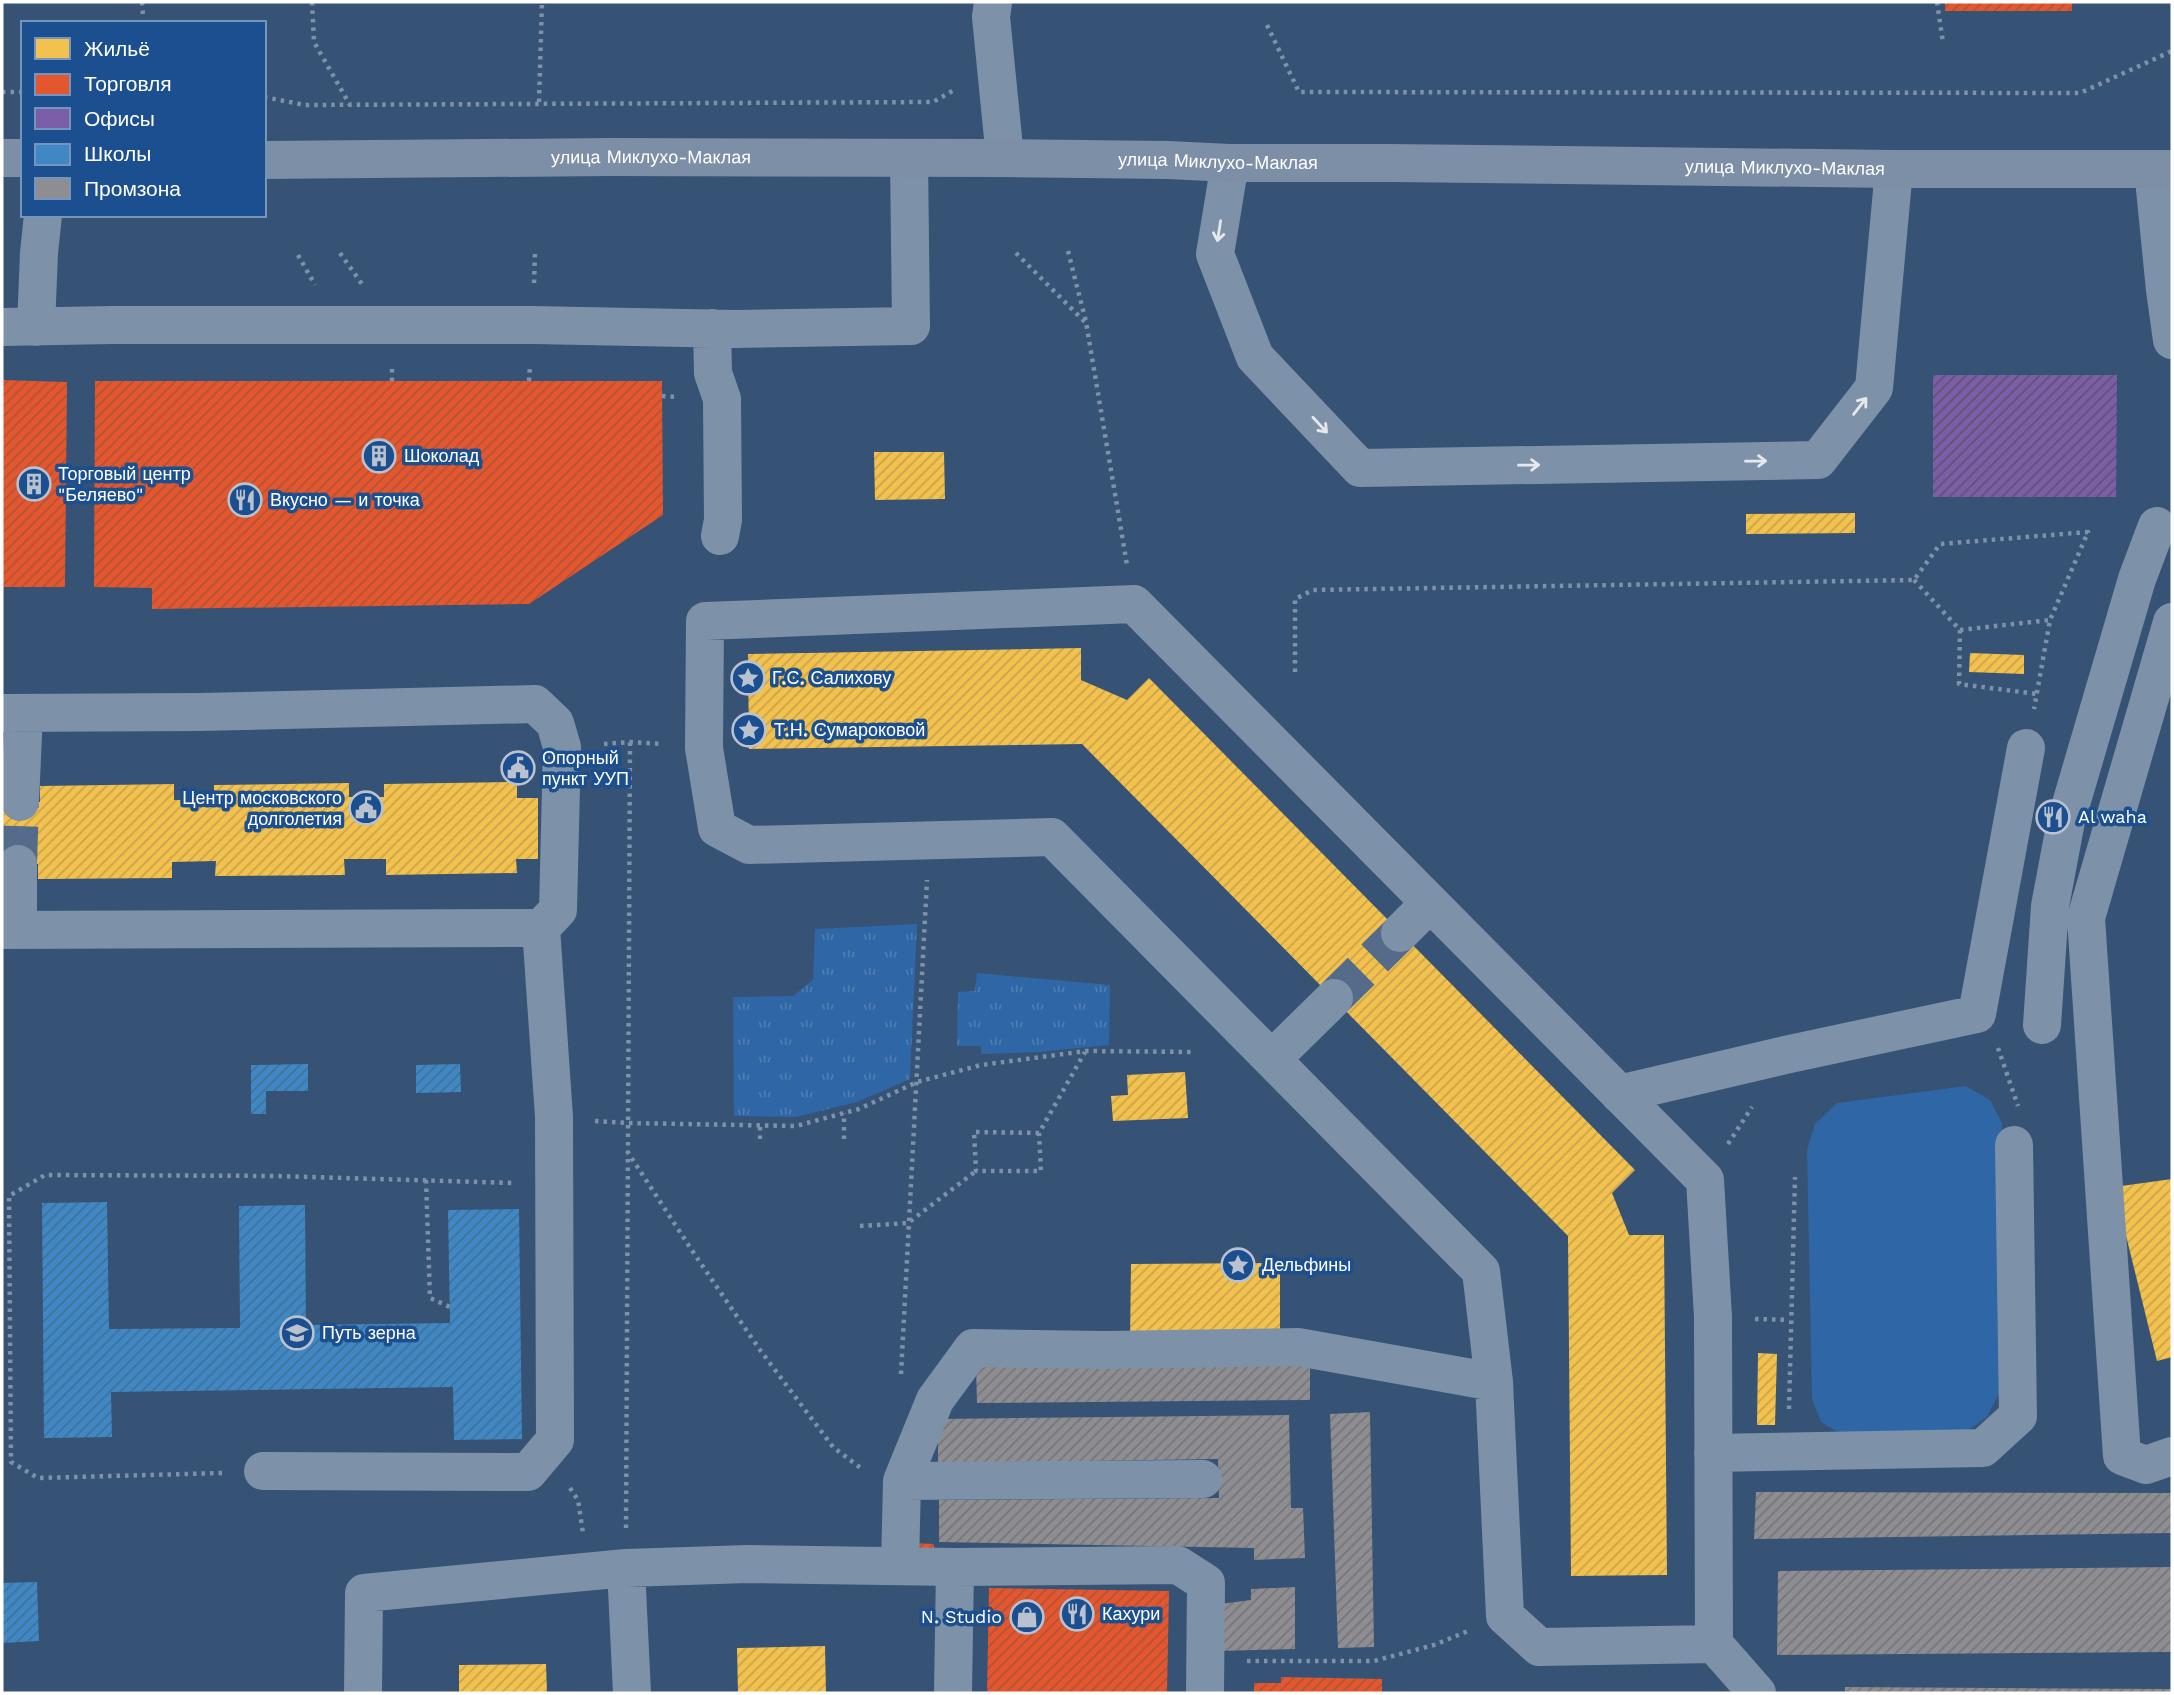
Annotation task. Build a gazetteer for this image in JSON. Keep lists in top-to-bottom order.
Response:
{
  "streets": {
    "main road": ["улица Миклухо-Маклая"]
  },
  "places": {
    "building": ["Шоколад", "Торговый центр \"Беляево\""],
    "restaurant": ["Вкусно — и точка", "Al waha", "Кахури"],
    "place": ["Г.С. Салихову", "Т.Н. Сумароковой", "Дельфины"],
    "public building": ["Опорный пункт УУП", "Центр московского долголетия"],
    "school or university": ["Путь зерна"],
    "shop": ["N. Studio"]
  },
  "legend": [
    "Жильё",
    "Торговля",
    "Офисы",
    "Школы",
    "Промзона"
  ]
}
